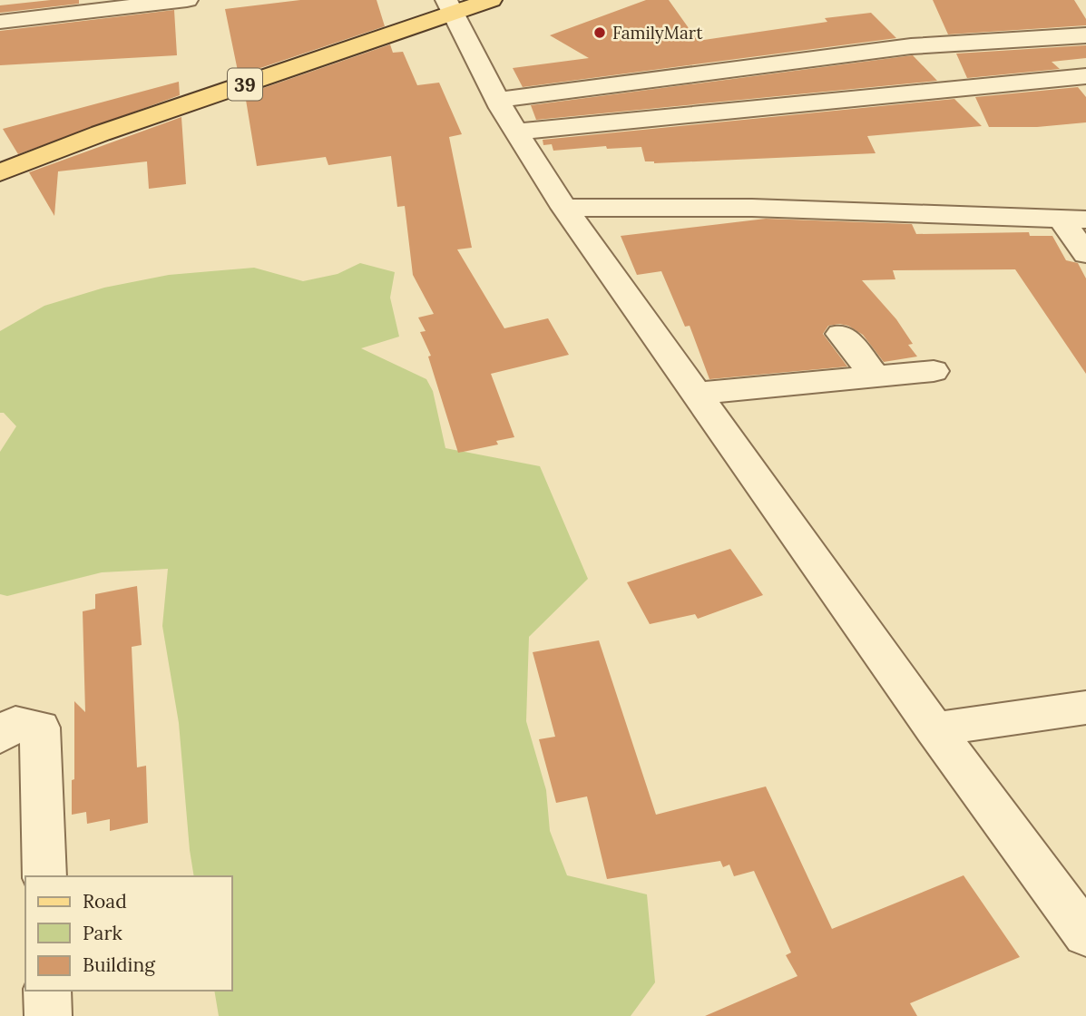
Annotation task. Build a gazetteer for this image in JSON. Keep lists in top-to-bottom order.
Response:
{
  "streets": {
    "main road": ["39"]
  },
  "places": ["FamilyMart"],
  "legend": ["Road", "Park", "Building"]
}
